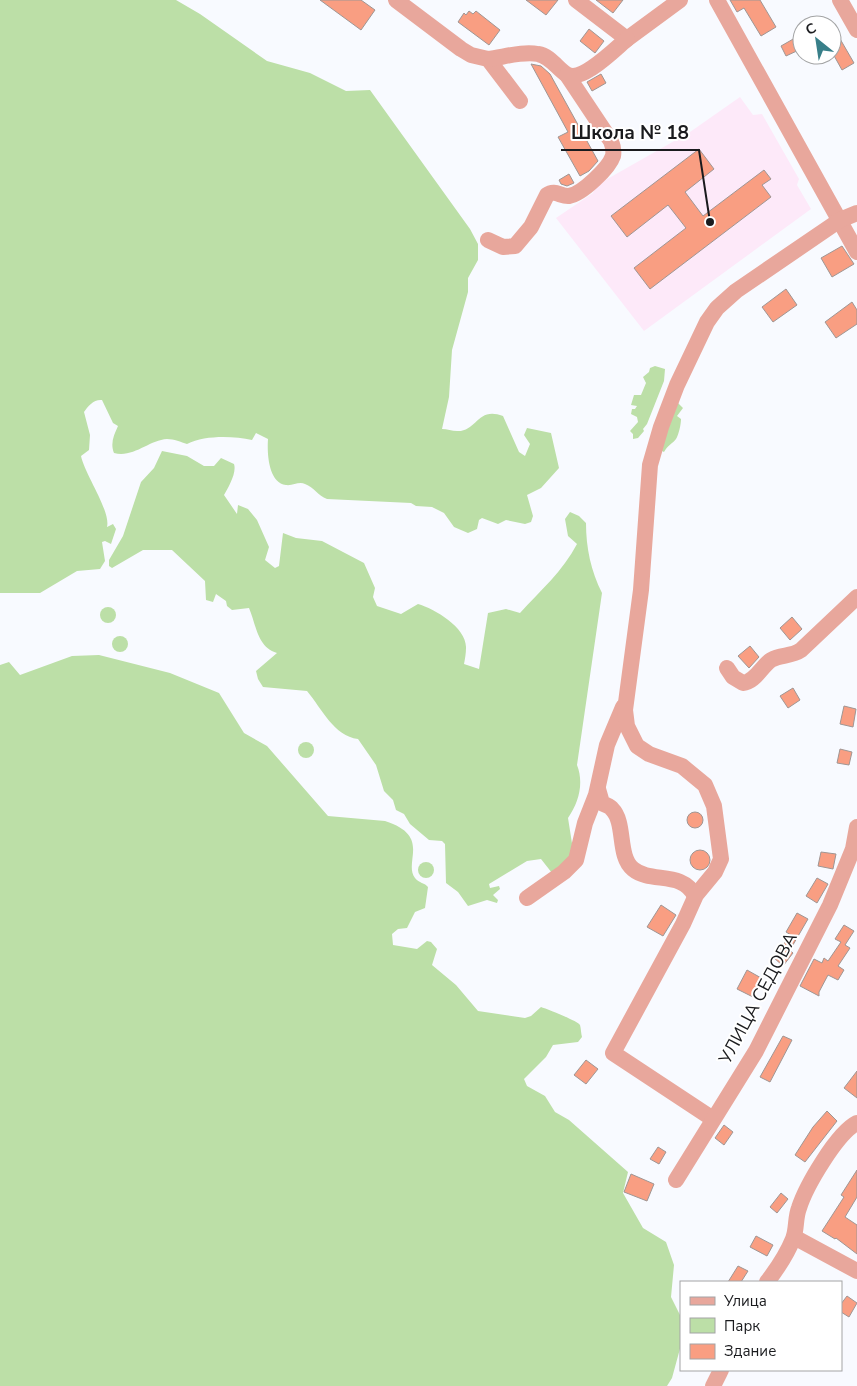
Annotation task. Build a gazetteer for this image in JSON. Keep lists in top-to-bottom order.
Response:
{
  "streets": {
    "street": ["УЛИЦА СЕДОВА"]
  },
  "places": ["Школа № 18"],
  "legend": ["Улица", "Парк", "Здание"],
  "north": "top left"
}
